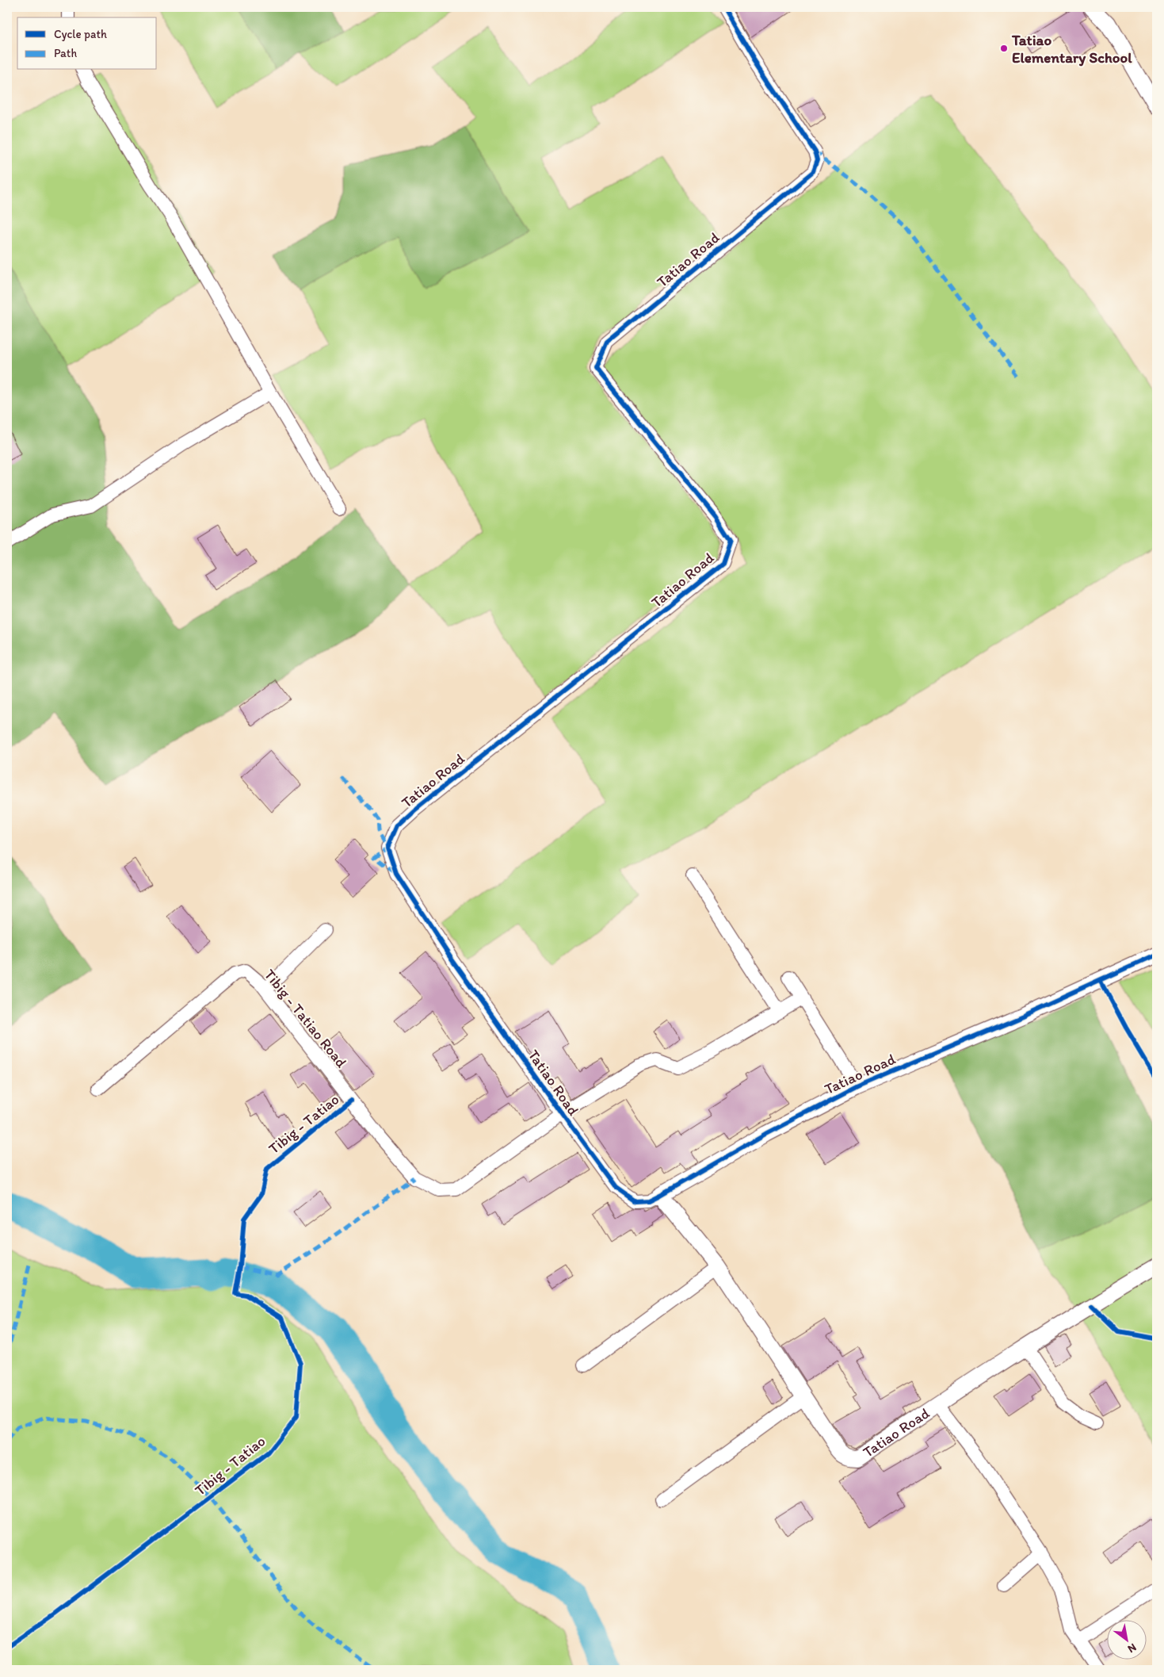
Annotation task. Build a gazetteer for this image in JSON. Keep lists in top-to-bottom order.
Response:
{
  "streets": {
    "street": ["Tatiao Road", "Tibig - Tatiao Road"],
    "cycle path": ["Tibig - Tatiao"]
  },
  "crossings": [
    ["Tatiao Road", "Tibig - Tatiao Road"]
  ],
  "places": ["Tatiao Elementary School"],
  "legend": ["Cycle path", "Path"],
  "north": "bottom right"
}
